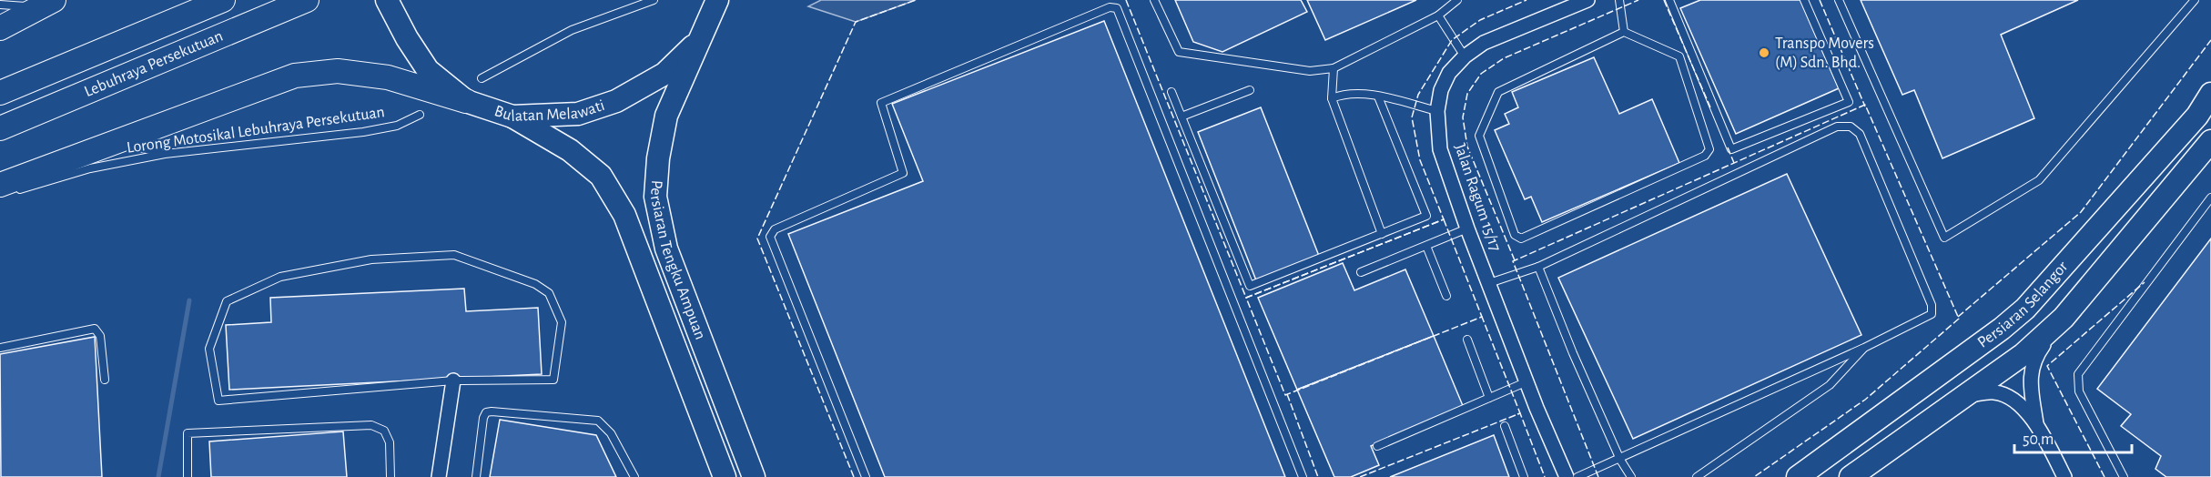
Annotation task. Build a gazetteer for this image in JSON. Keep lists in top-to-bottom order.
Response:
{
  "streets": {
    "highway": ["Lebuhraya Persekutuan"],
    "main road": ["Bulatan Melawati", "Persiaran Tengku Ampuan", "Persiaran Selangor"],
    "street": ["Jalan Ragum 15/17"],
    "lane": ["Lorong Motosikal Lebuhraya Persekutuan"]
  },
  "crossings": [
    ["Bulatan Melawati", "Persiaran Tengku Ampuan"]
  ],
  "places": ["Transpo Movers (M) Sdn. Bhd."],
  "scale_bar": "50 m"
}
